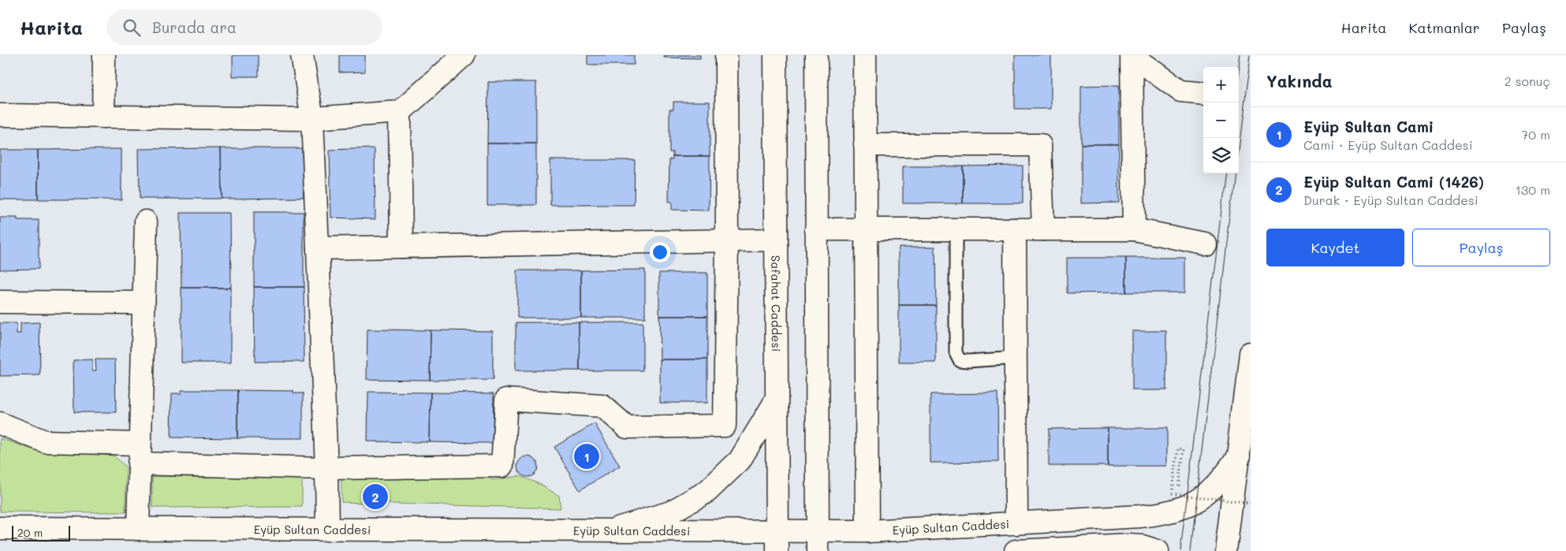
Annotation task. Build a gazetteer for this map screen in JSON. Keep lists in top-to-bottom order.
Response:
{
  "streets": {
    "main road": ["Safahat Caddesi", "Eyüp Sultan Caddesi"]
  },
  "crossings": [
    ["Safahat Caddesi", "Eyüp Sultan Caddesi"]
  ],
  "scale_bar": "20 m",
  "page": {
    "header": "Harita",
    "search": "Burada ara",
    "nav": ["Harita", "Katmanlar", "Paylaş"],
    "heading": ["Yakında", "2 sonuç"],
    "map_buttons": ["+", "−"],
    "list": [
      {
        "mark": "1",
        "name": "Eyüp Sultan Cami",
        "note": "Cami · Eyüp Sultan Caddesi",
        "value": "70 m"
      },
      {
        "mark": "2",
        "name": "Eyüp Sultan Cami (1426)",
        "note": "Durak · Eyüp Sultan Caddesi",
        "value": "130 m"
      }
    ],
    "buttons": ["Kaydet", "Paylaş"],
    "pins": ["1", "2"],
    "scale": "20 m"
  }
}
